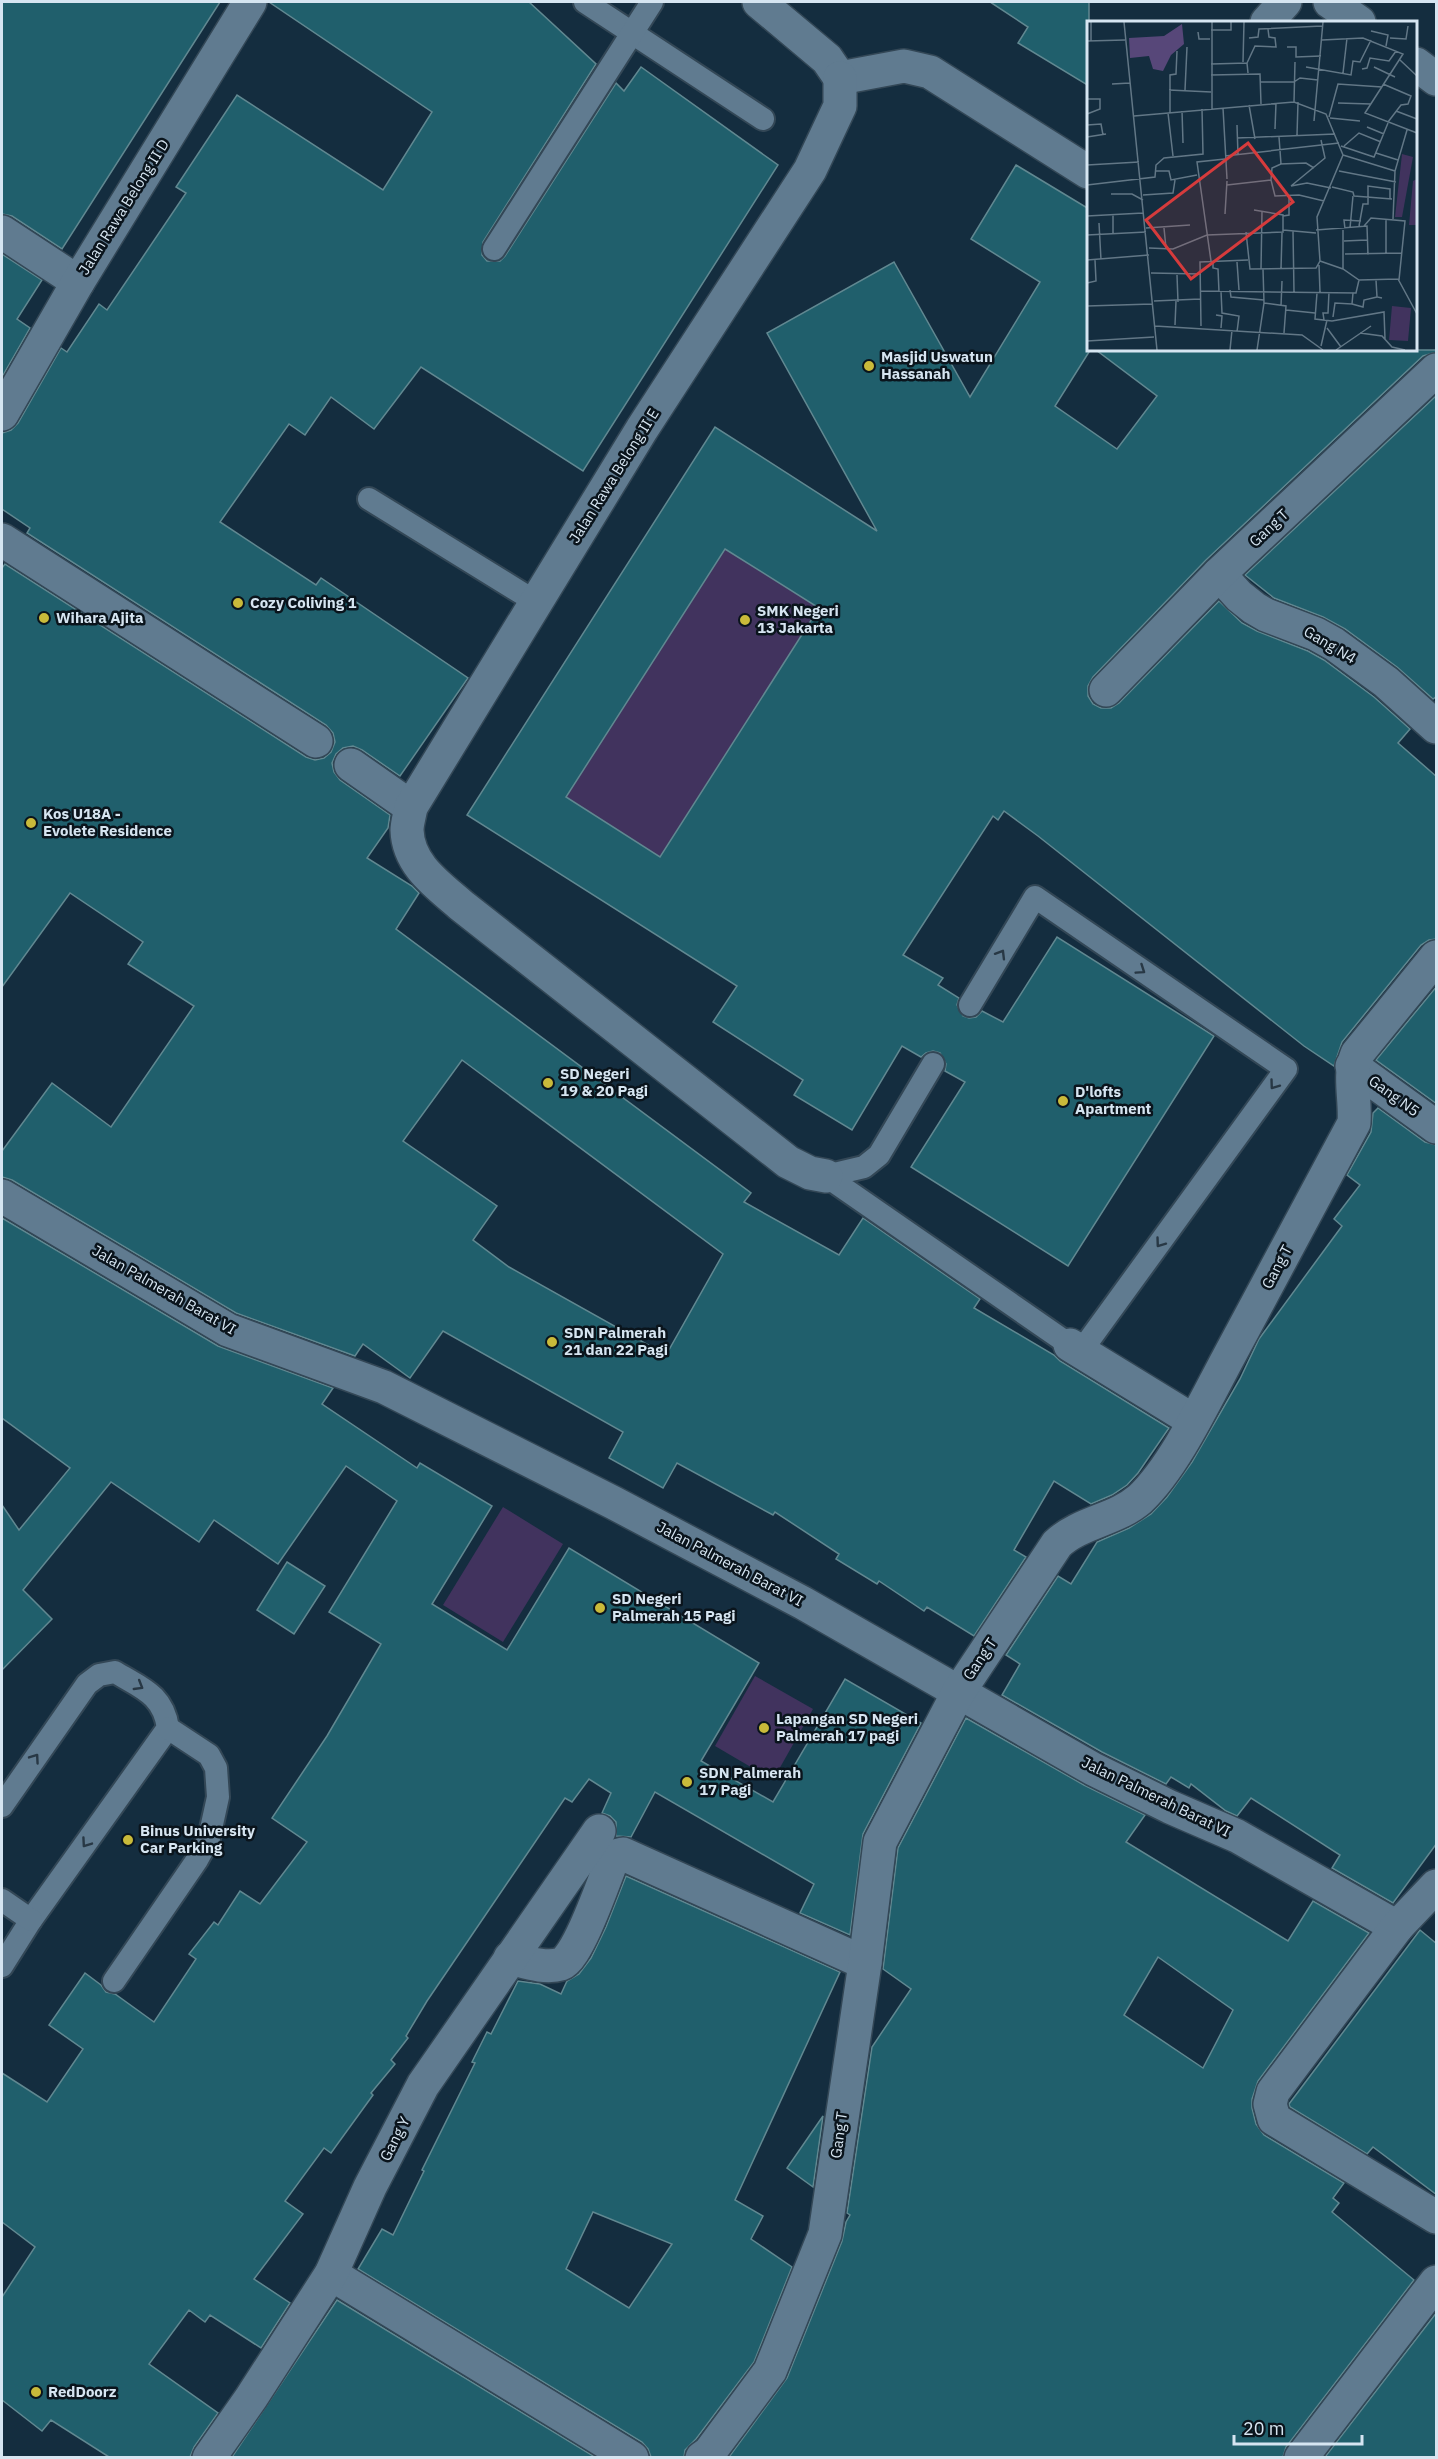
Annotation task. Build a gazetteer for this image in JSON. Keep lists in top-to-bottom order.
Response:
{
  "streets": {
    "street": [
      "Jalan Rawa Belong II D",
      "Jalan Rawa Belong II E",
      "Gang T",
      "Gang N4",
      "Gang N5",
      "Jalan Palmerah Barat VI",
      "Gang Y"
    ]
  },
  "crossings": [
    ["Gang T", "Gang N4"],
    ["Gang T", "Gang N5"],
    ["Gang T", "Jalan Palmerah Barat VI"]
  ],
  "places": [
    "Masjid Uswatun Hassanah",
    "Cozy Coliving 1",
    "Wihara Ajita",
    "SMK Negeri 13 Jakarta",
    "Kos U18A - Evolete Residence",
    "SD Negeri 19 & 20 Pagi",
    "D'lofts Apartment",
    "SDN Palmerah 21 dan 22 Pagi",
    "SD Negeri Palmerah 15 Pagi",
    "Lapangan SD Negeri Palmerah 17 pagi",
    "SDN Palmerah 17 Pagi",
    "Binus University Car Parking",
    "RedDoorz"
  ],
  "scale_bar": "20 m"
}
